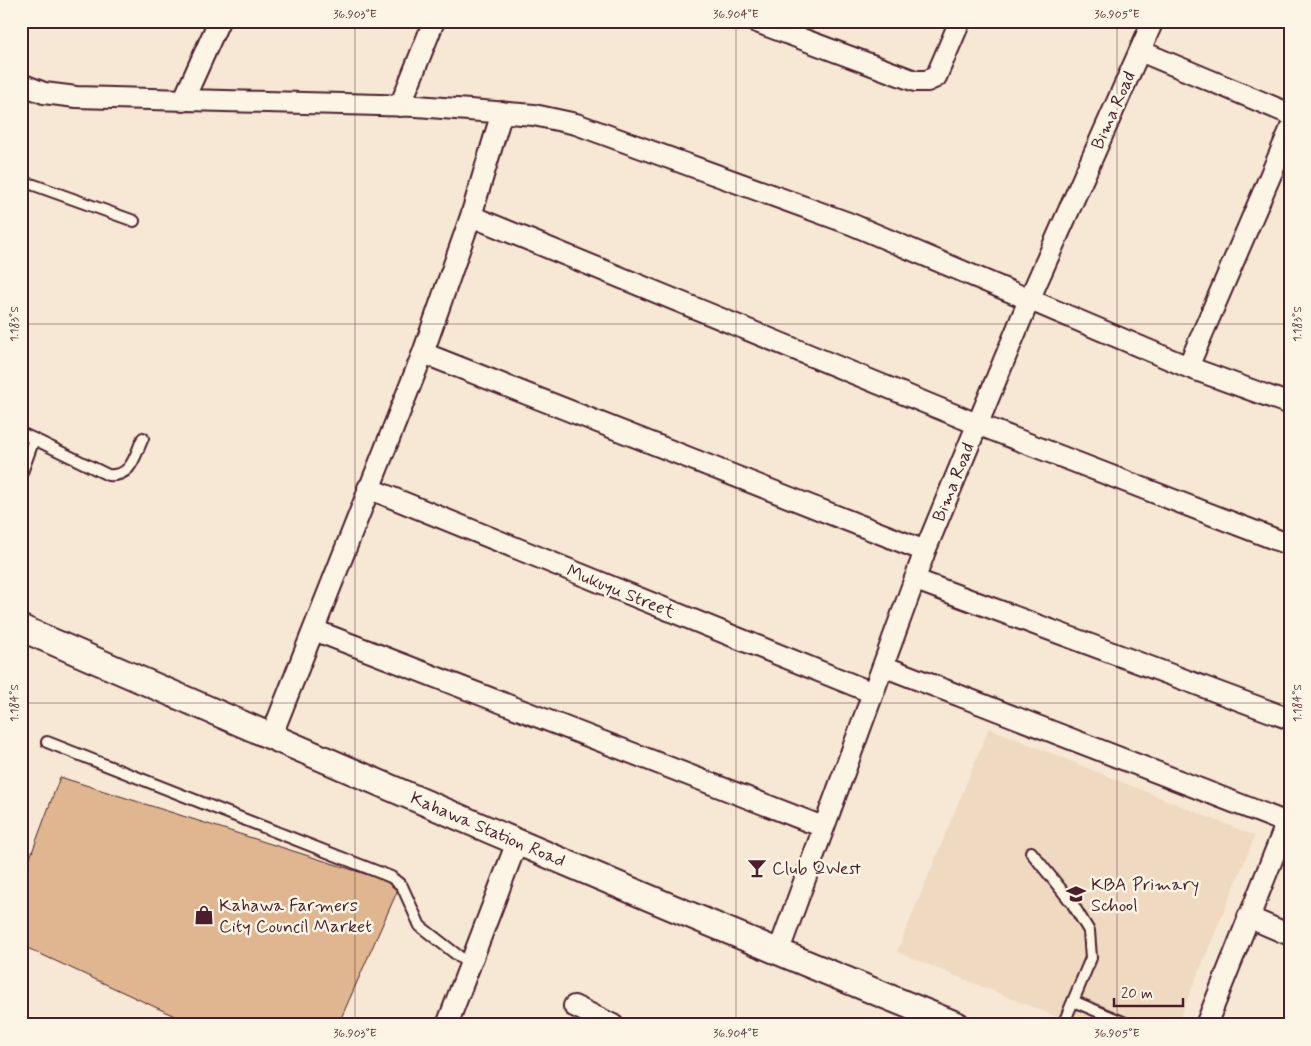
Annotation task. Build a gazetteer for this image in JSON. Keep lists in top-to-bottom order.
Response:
{
  "streets": {
    "street": ["Bima Road", "Mukuyu Street", "Kahawa Station Road"]
  },
  "crossings": [
    ["Bima Road", "Mukuyu Street"],
    ["Bima Road", "Kahawa Station Road"]
  ],
  "places": {
    "bar": ["Club QWest"],
    "school or university": ["KBA Primary School"],
    "shop": ["Kahawa Farmers City Council Market"]
  },
  "scale_bar": "20 m",
  "coordinates": [
    "36.903°E",
    "36.904°E",
    "36.905°E",
    "1.183°S",
    "1.184°S"
  ]
}
